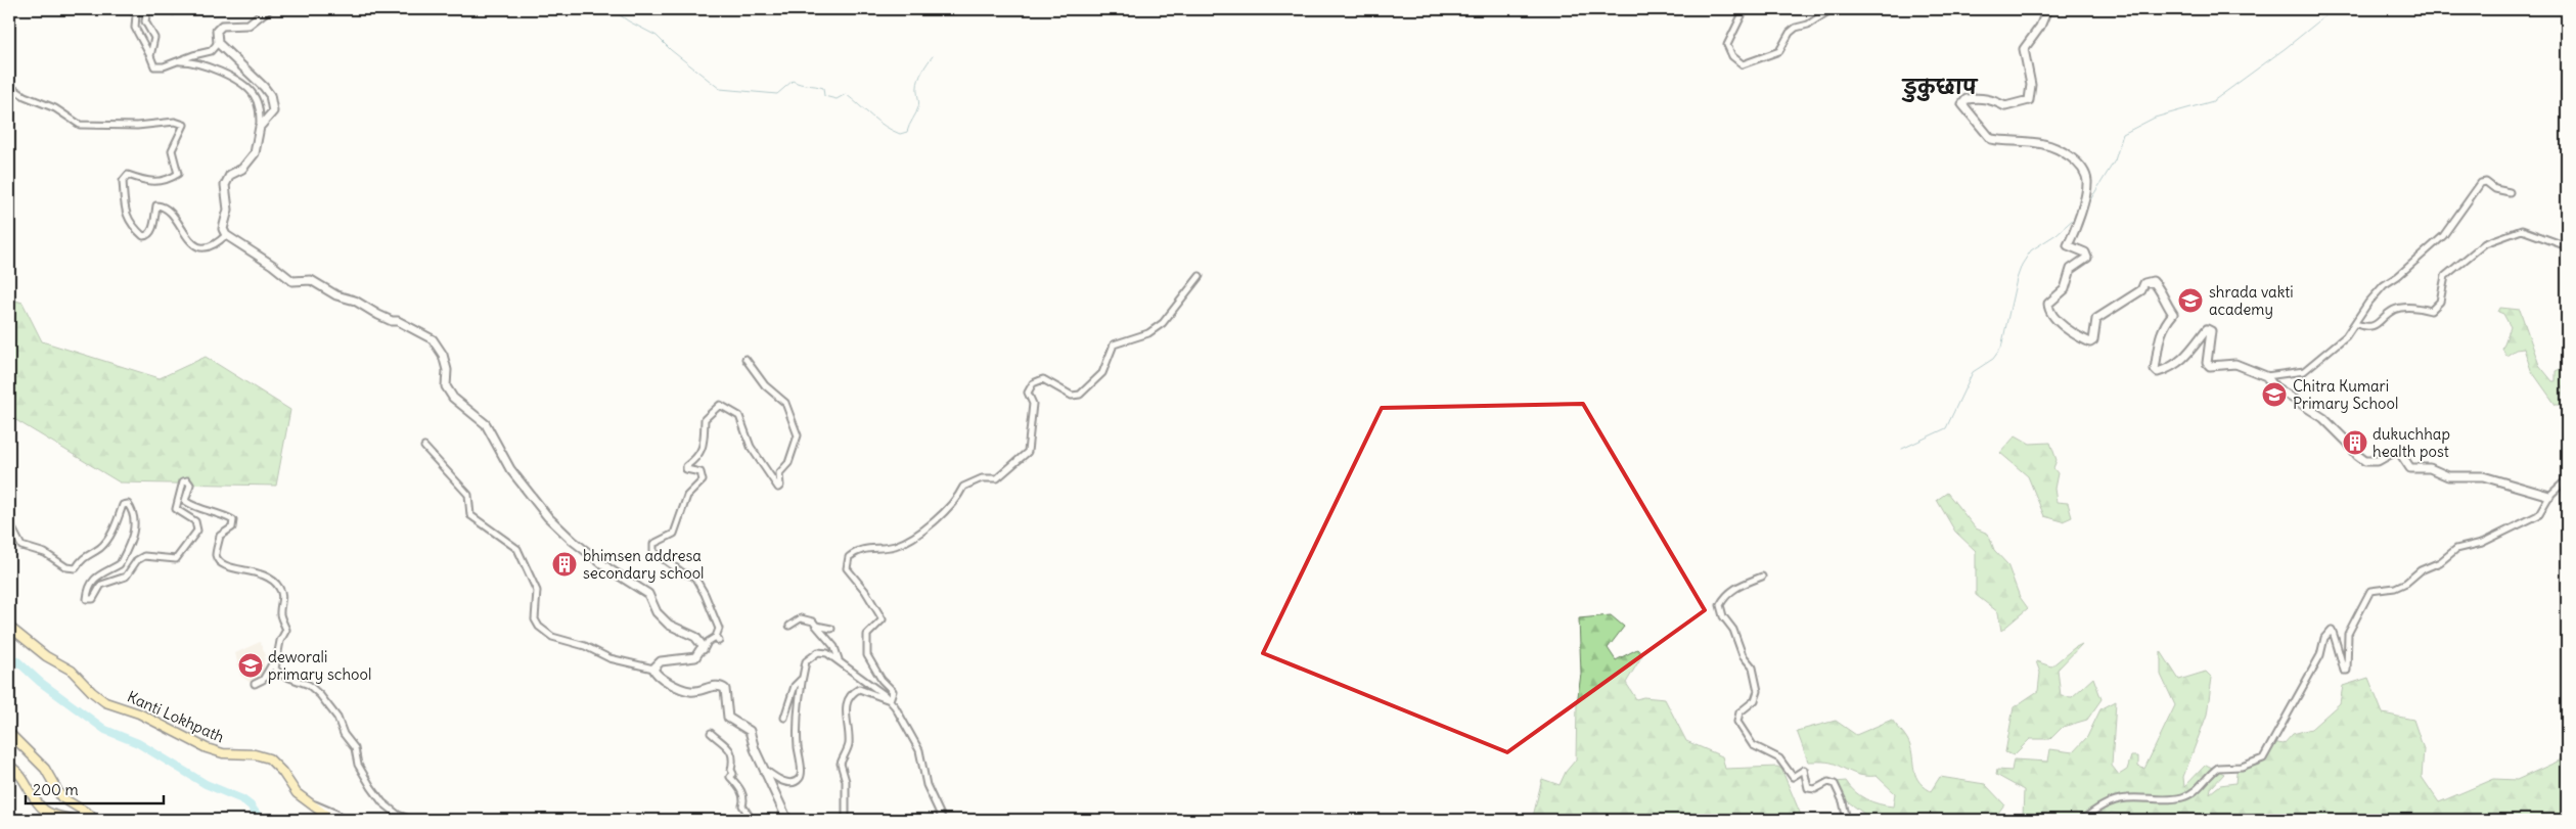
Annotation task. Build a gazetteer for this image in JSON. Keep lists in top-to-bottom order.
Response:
{
  "streets": {
    "main road": ["Kanti Lokhpath"]
  },
  "districts": ["डुकुछाप"],
  "places": {
    "school or university": ["shrada vakti academy", "Chitra Kumari Primary School", "deworali primary school"],
    "building": ["dukuchhap health post", "bhimsen addresa secondary school"]
  },
  "scale_bar": "200 m"
}
